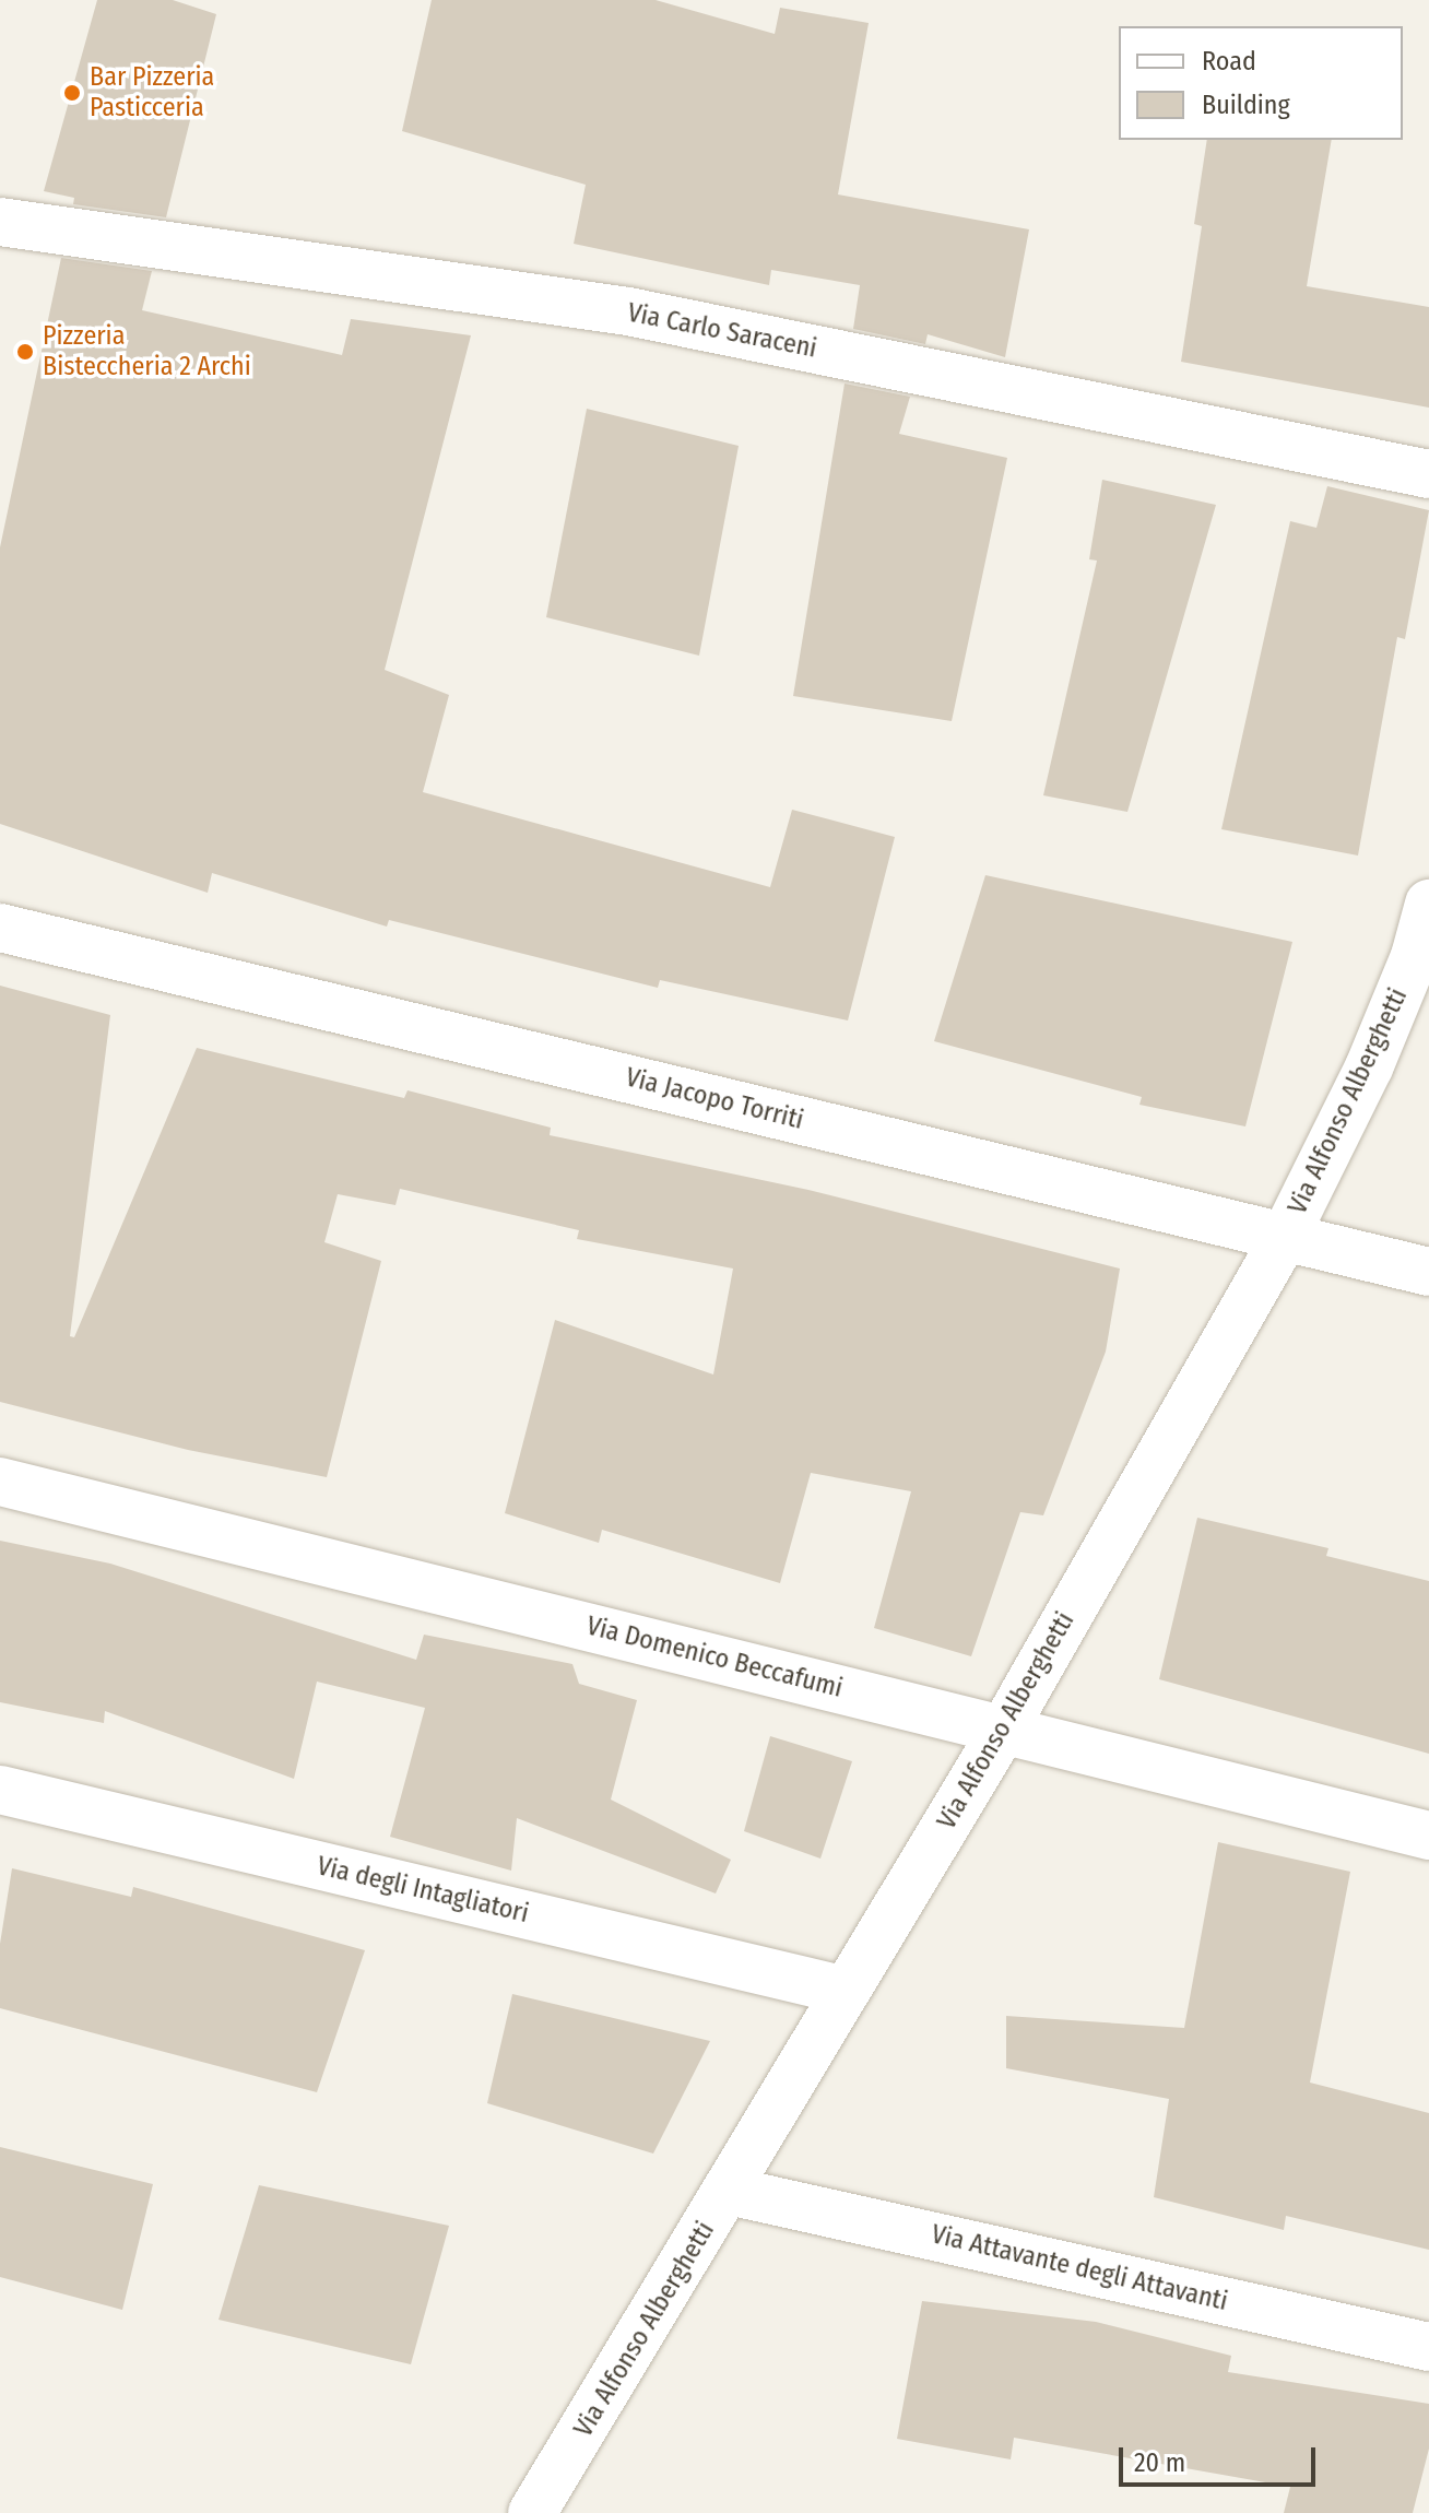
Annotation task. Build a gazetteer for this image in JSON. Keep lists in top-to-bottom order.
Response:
{
  "streets": {
    "street": [
      "Via Carlo Saraceni",
      "Via Jacopo Torriti",
      "Via Alfonso Alberghetti",
      "Via Domenico Beccafumi",
      "Via degli Intagliatori",
      "Via Attavante degli Attavanti"
    ]
  },
  "crossings": [
    ["Via Jacopo Torriti", "Via Alfonso Alberghetti"],
    ["Via Alfonso Alberghetti", "Via Domenico Beccafumi"],
    ["Via Alfonso Alberghetti", "Via degli Intagliatori"],
    ["Via Alfonso Alberghetti", "Via Attavante degli Attavanti"]
  ],
  "places": ["Bar Pizzeria Pasticceria", "Pizzeria Bisteccheria 2 Archi"],
  "legend": ["Road", "Building"],
  "scale_bar": "20 m"
}
